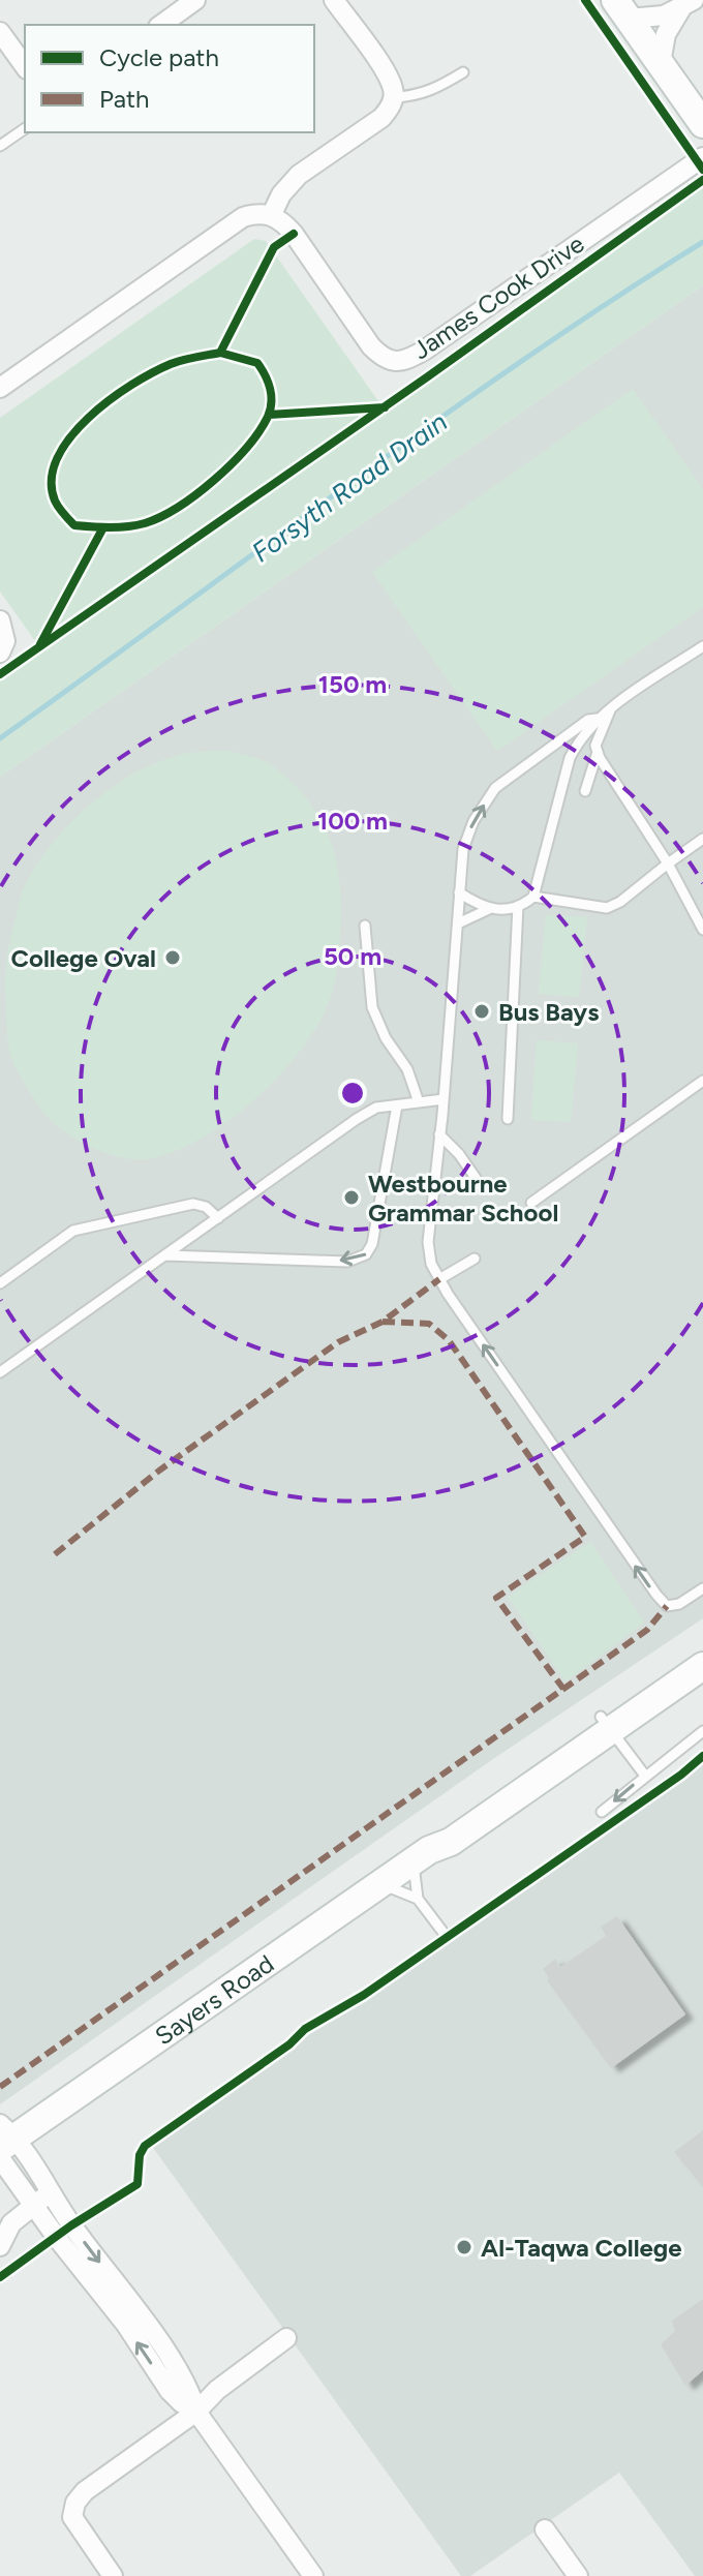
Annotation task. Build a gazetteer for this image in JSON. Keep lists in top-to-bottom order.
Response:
{
  "streets": {
    "main road": ["Sayers Road"],
    "street": ["James Cook Drive"]
  },
  "water": ["Forsyth Road Drain"],
  "places": [
    "College Oval",
    "Bus Bays",
    "Westbourne Grammar School",
    "Al-Taqwa College"
  ],
  "legend": ["Cycle path", "Path"],
  "rings": ["150 m", "100 m", "50 m"]
}
